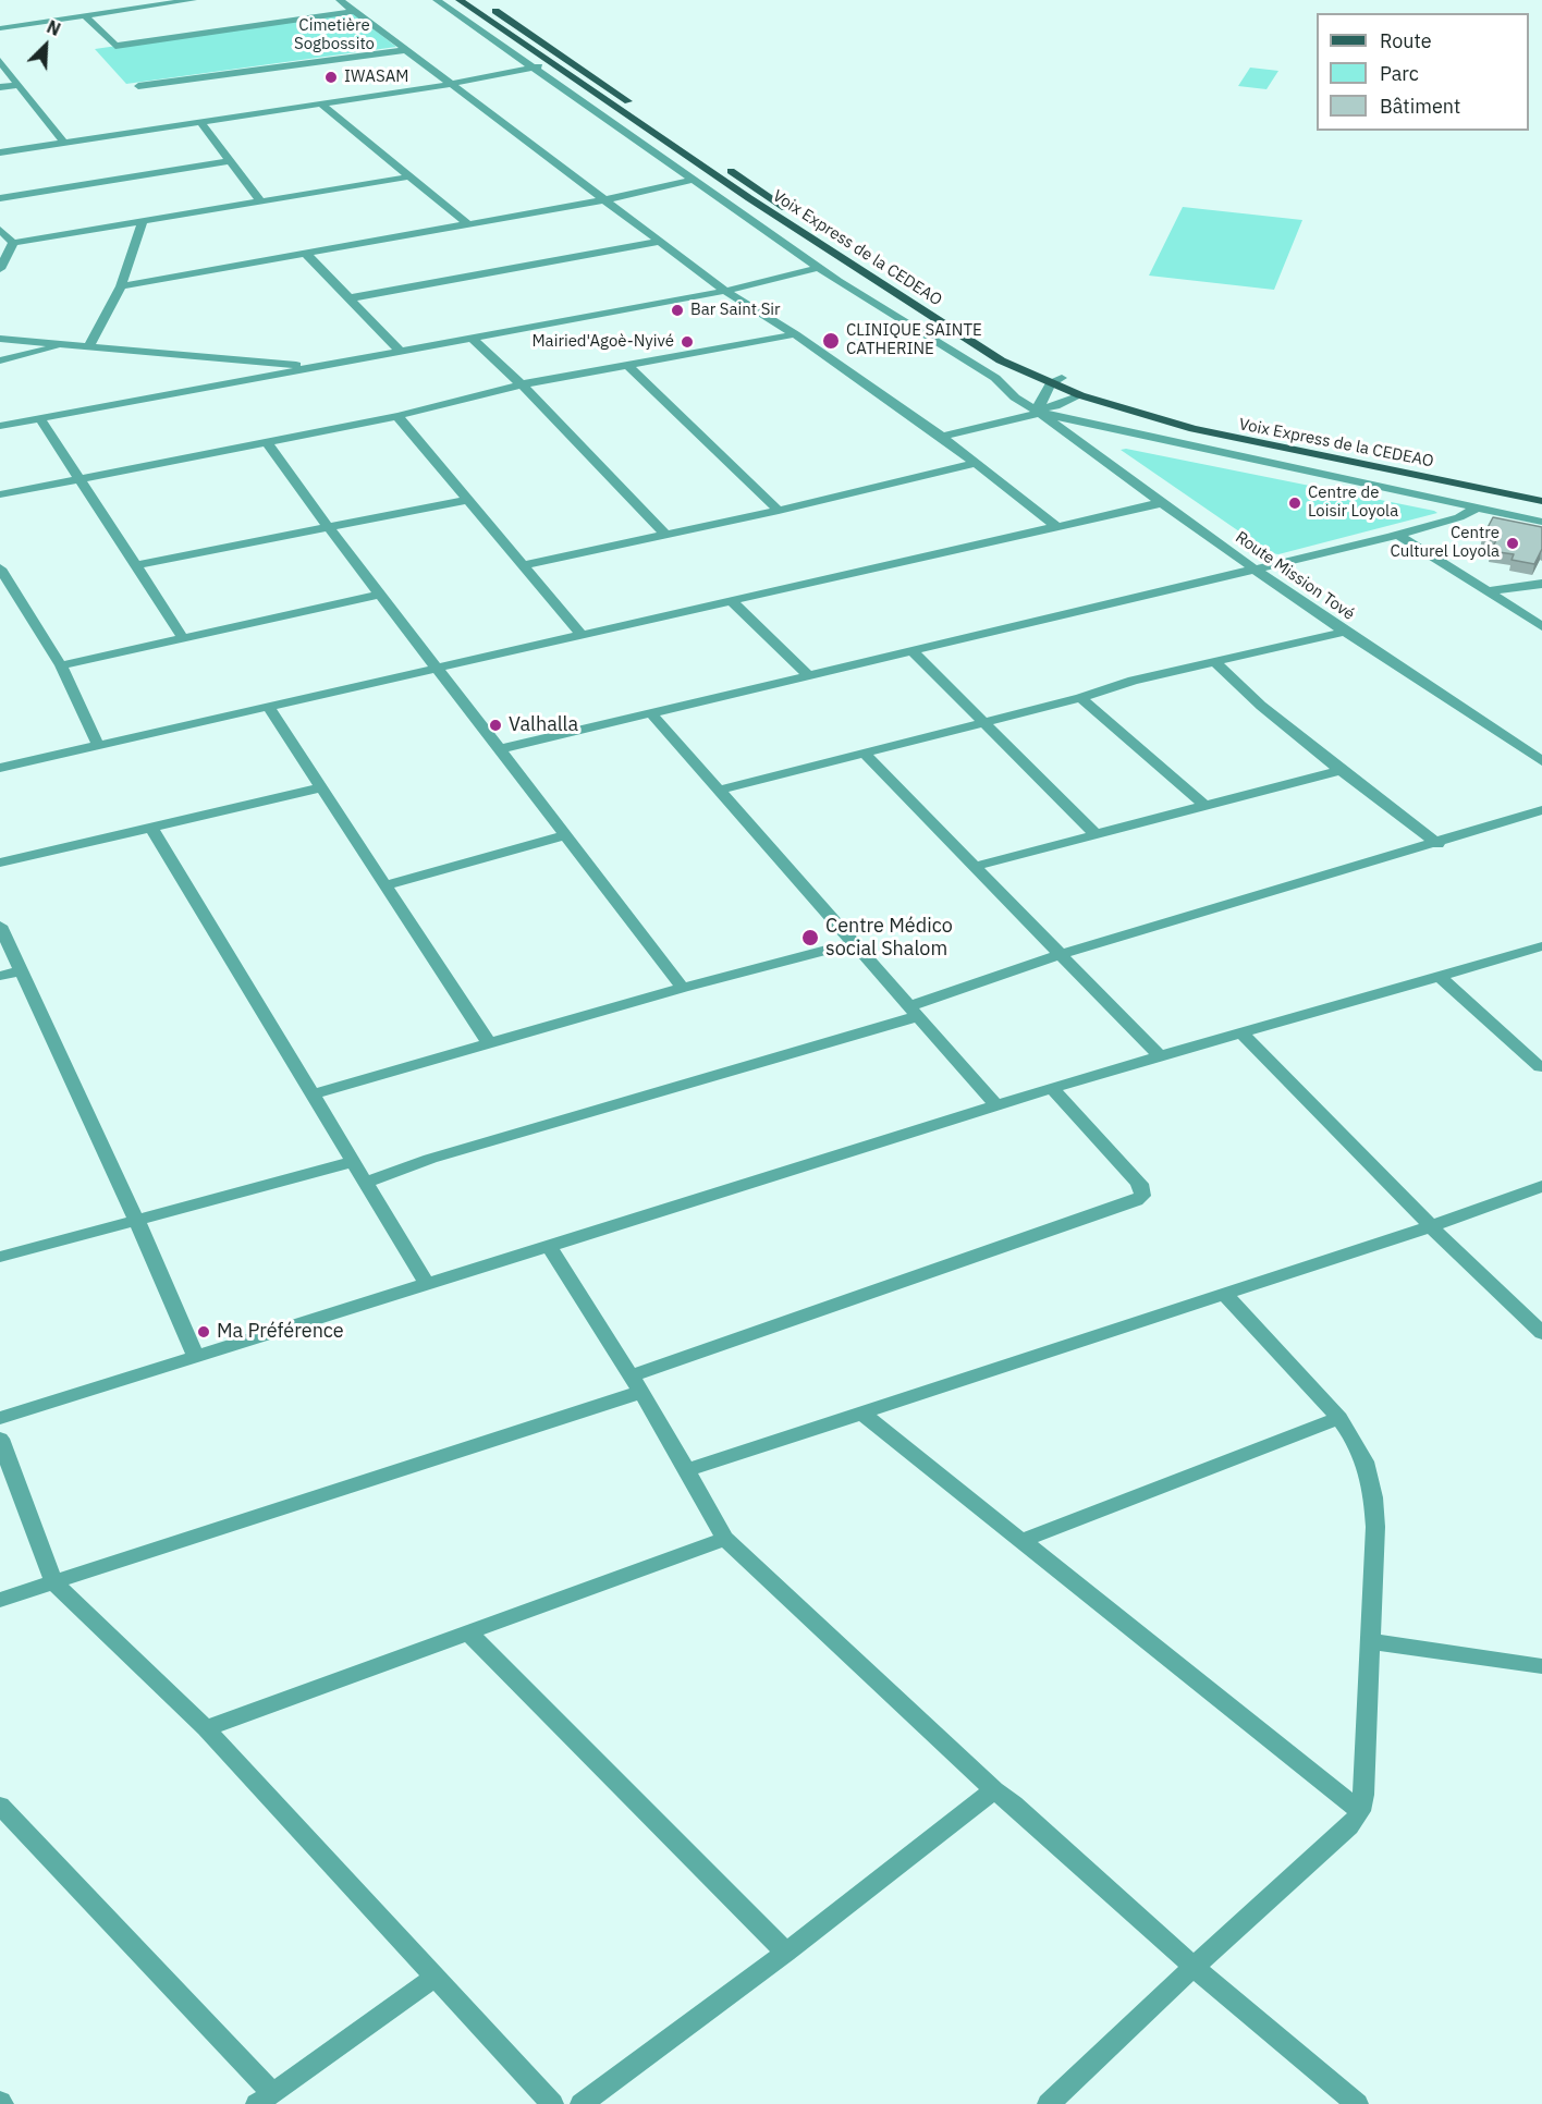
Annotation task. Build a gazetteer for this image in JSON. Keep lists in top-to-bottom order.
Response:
{
  "streets": {
    "main road": ["Voix Express de la CEDEAO"],
    "street": ["Route Mission Tové"]
  },
  "parks": ["Cimetière Sogbossito"],
  "places": [
    "IWASAM",
    "Bar Saint Sir",
    "CLINIQUE SAINTE CATHERINE",
    "Mairied'Agoè-Nyivé",
    "Centre de Loisir Loyola",
    "Centre Culturel Loyola",
    "Valhalla",
    "Centre Médico social Shalom",
    "Ma Préférence"
  ],
  "legend": ["Route", "Parc", "Bâtiment"],
  "north": "top right"
}
